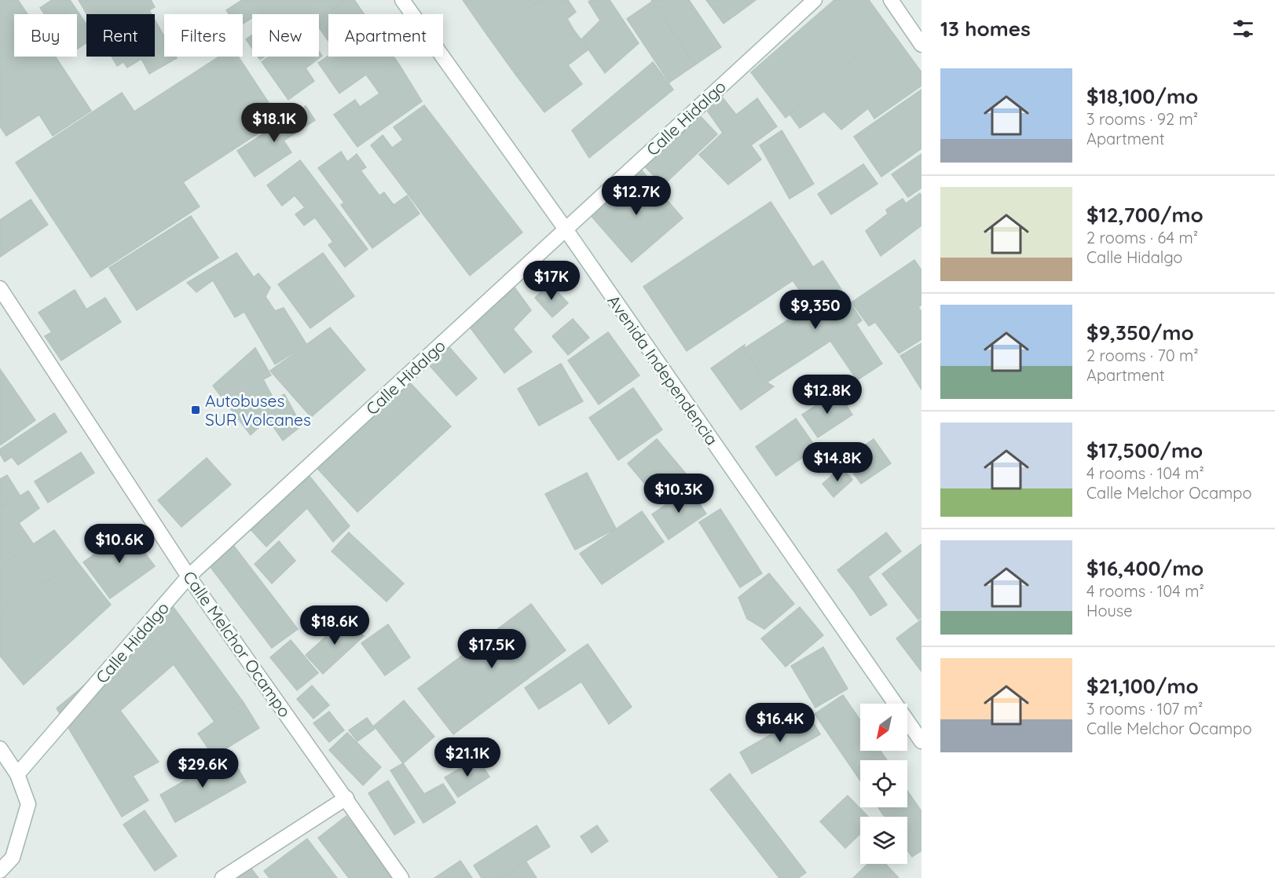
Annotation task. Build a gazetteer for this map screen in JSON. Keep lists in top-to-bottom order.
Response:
{
  "streets": {
    "street": ["Calle Hidalgo", "Avenida Independencia", "Calle Melchor Ocampo"]
  },
  "crossings": [
    ["Calle Hidalgo", "Avenida Independencia"],
    ["Calle Hidalgo", "Calle Melchor Ocampo"]
  ],
  "places": {
    "transit": ["Autobuses SUR Volcanes"]
  },
  "north": "bottom left",
  "page": {
    "heading": "13 homes",
    "chip": [
      "Buy",
      "Rent",
      "Filters",
      "New",
      "Apartment"
    ],
    "list": [
      {
        "name": "$18,100/mo",
        "note": "3 rooms · 92 m² · Apartment"
      },
      {
        "name": "$12,700/mo",
        "note": "2 rooms · 64 m² · Calle Hidalgo"
      },
      {
        "name": "$9,350/mo",
        "note": "2 rooms · 70 m² · Apartment"
      },
      {
        "name": "$17,500/mo",
        "note": "4 rooms · 104 m² · Calle Melchor Ocampo"
      },
      {
        "name": "$16,400/mo",
        "note": "4 rooms · 104 m² · House"
      },
      {
        "name": "$21,100/mo",
        "note": "3 rooms · 107 m² · Calle Melchor Ocampo"
      }
    ],
    "price": [
      "$18.1K",
      "$12.7K",
      "$17K",
      "$9,350",
      "$12.8K",
      "$14.8K",
      "$10.3K",
      "$10.6K",
      "$18.6K",
      "$17.5K",
      "$16.4K",
      "$21.1K",
      "$29.6K"
    ]
  }
}
